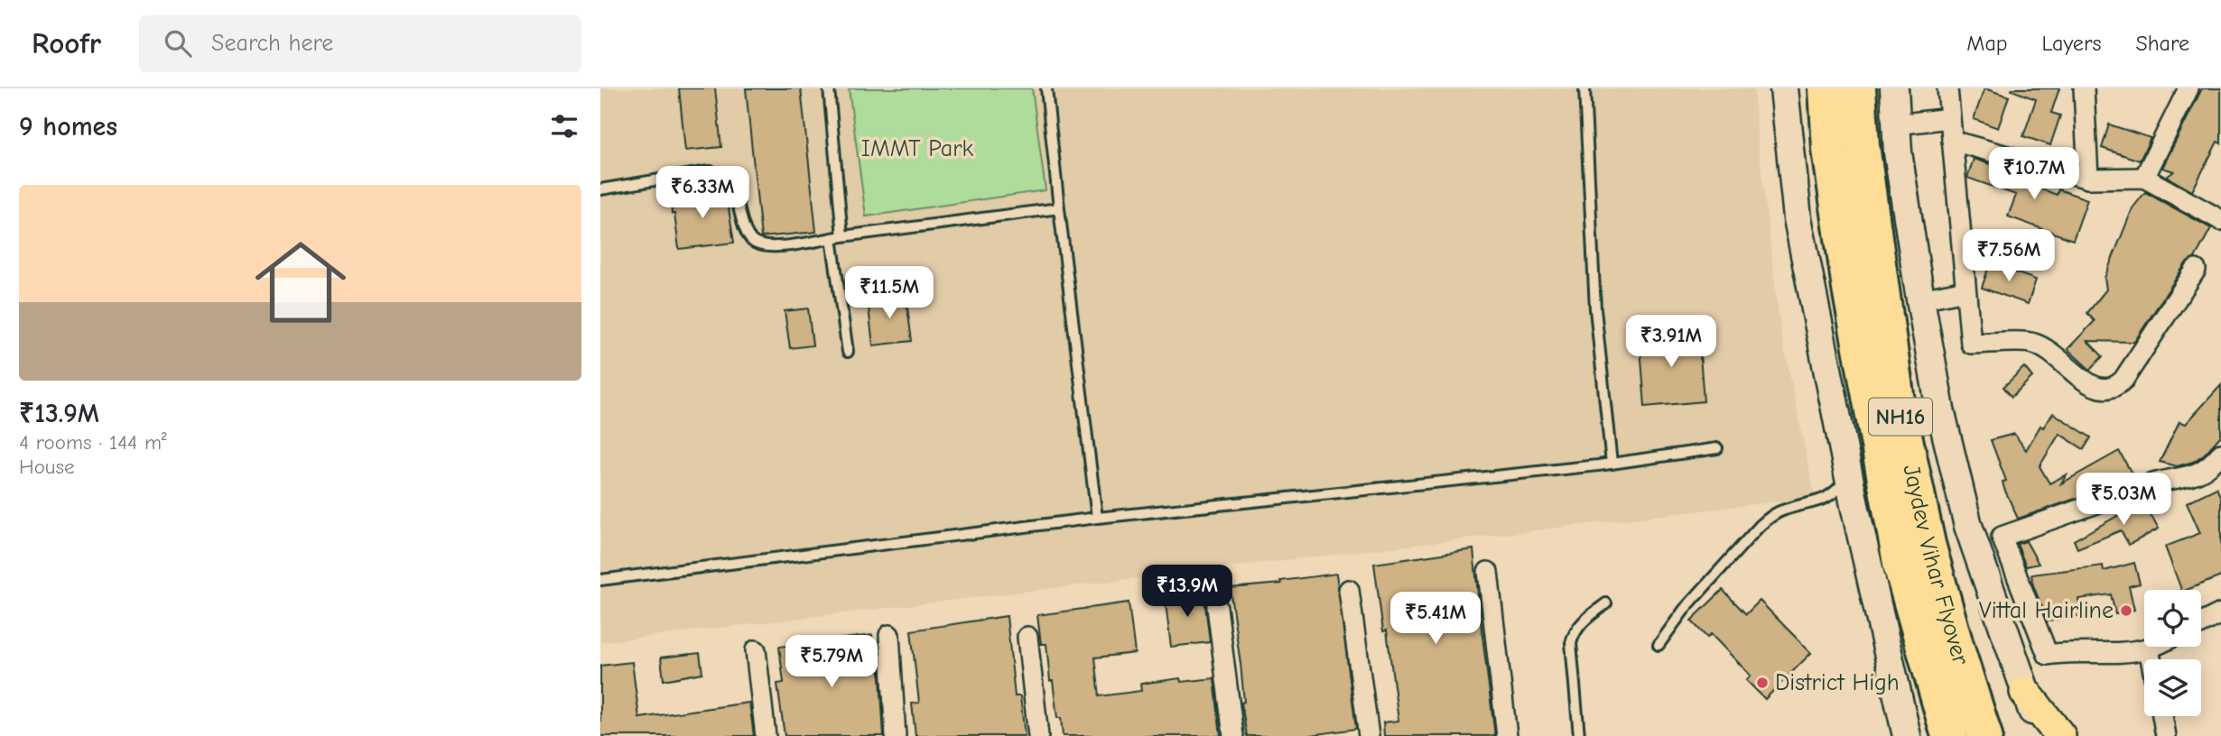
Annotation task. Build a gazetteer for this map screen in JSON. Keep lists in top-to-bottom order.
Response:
{
  "streets": {
    "highway": ["NH16", "Jaydev Vihar Flyover"]
  },
  "parks": ["IMMT Park"],
  "places": ["Vittal Hairline", "District High"],
  "page": {
    "header": "Roofr",
    "search": "Search here",
    "nav": ["Map", "Layers", "Share"],
    "heading": "9 homes",
    "price": [
      "₹10.7M",
      "₹6.33M",
      "₹7.56M",
      "₹11.5M",
      "₹3.91M",
      "₹5.03M",
      "₹13.9M",
      "₹5.41M",
      "₹5.79M"
    ],
    "list": [
      {
        "name": "₹13.9M",
        "note": "4 rooms · 144 m² · House"
      }
    ]
  }
}
